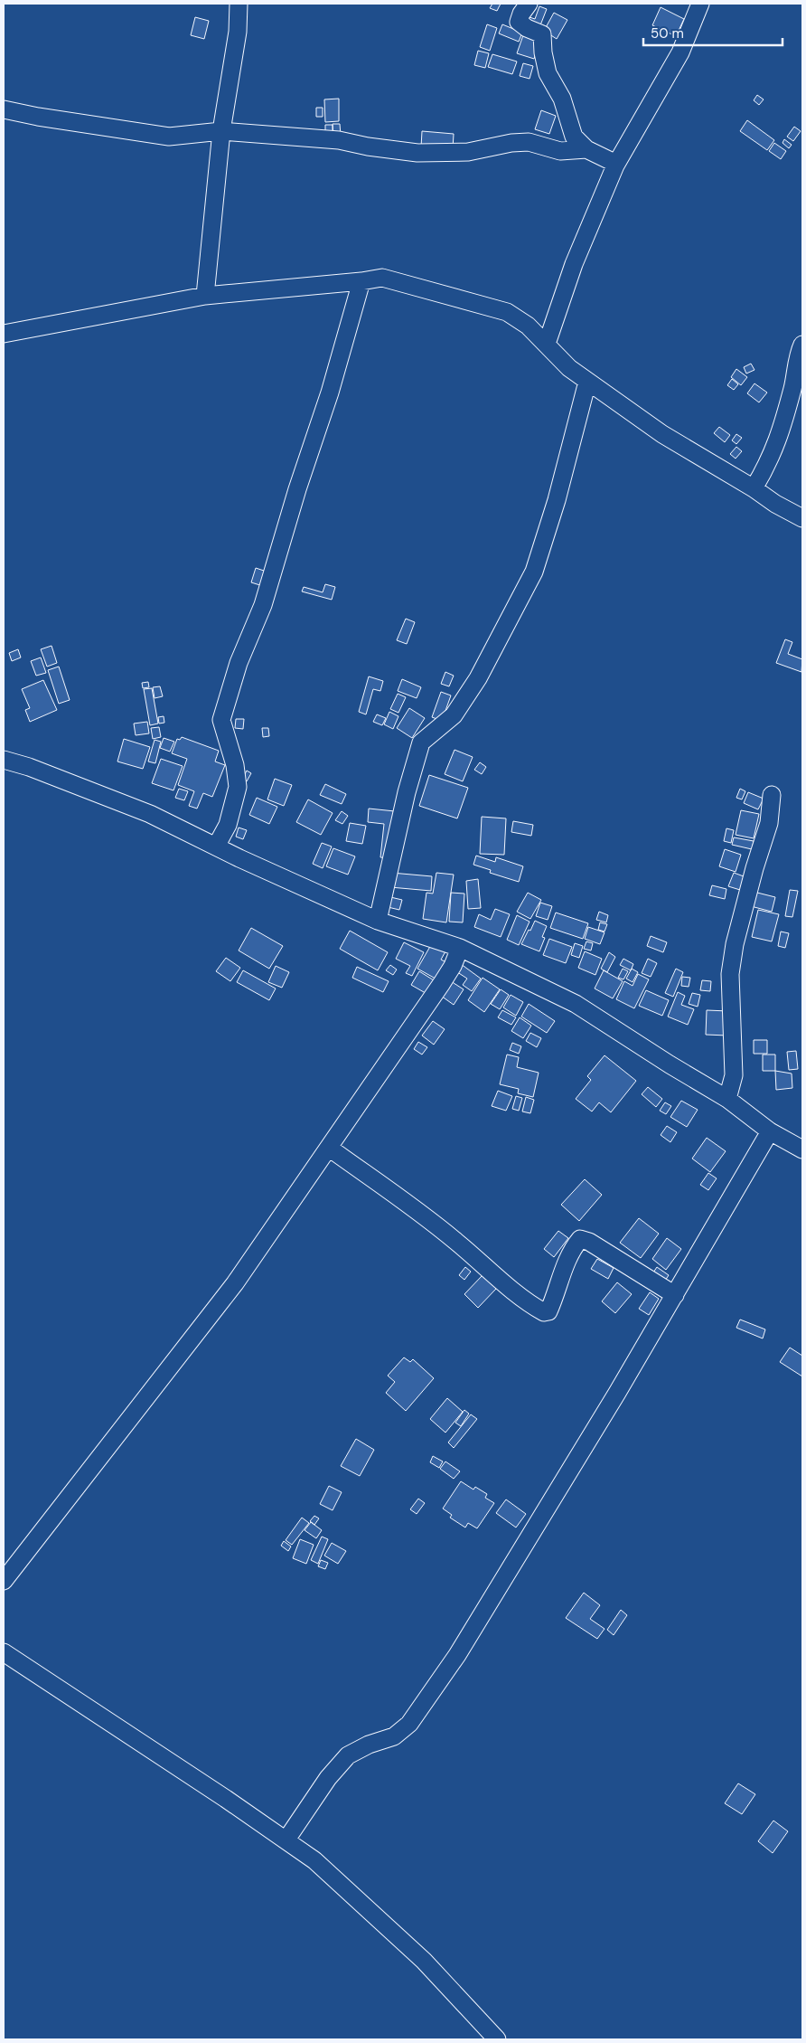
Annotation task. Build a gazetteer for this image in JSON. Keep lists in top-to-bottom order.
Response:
{
  "scale_bar": "50 m"
}
